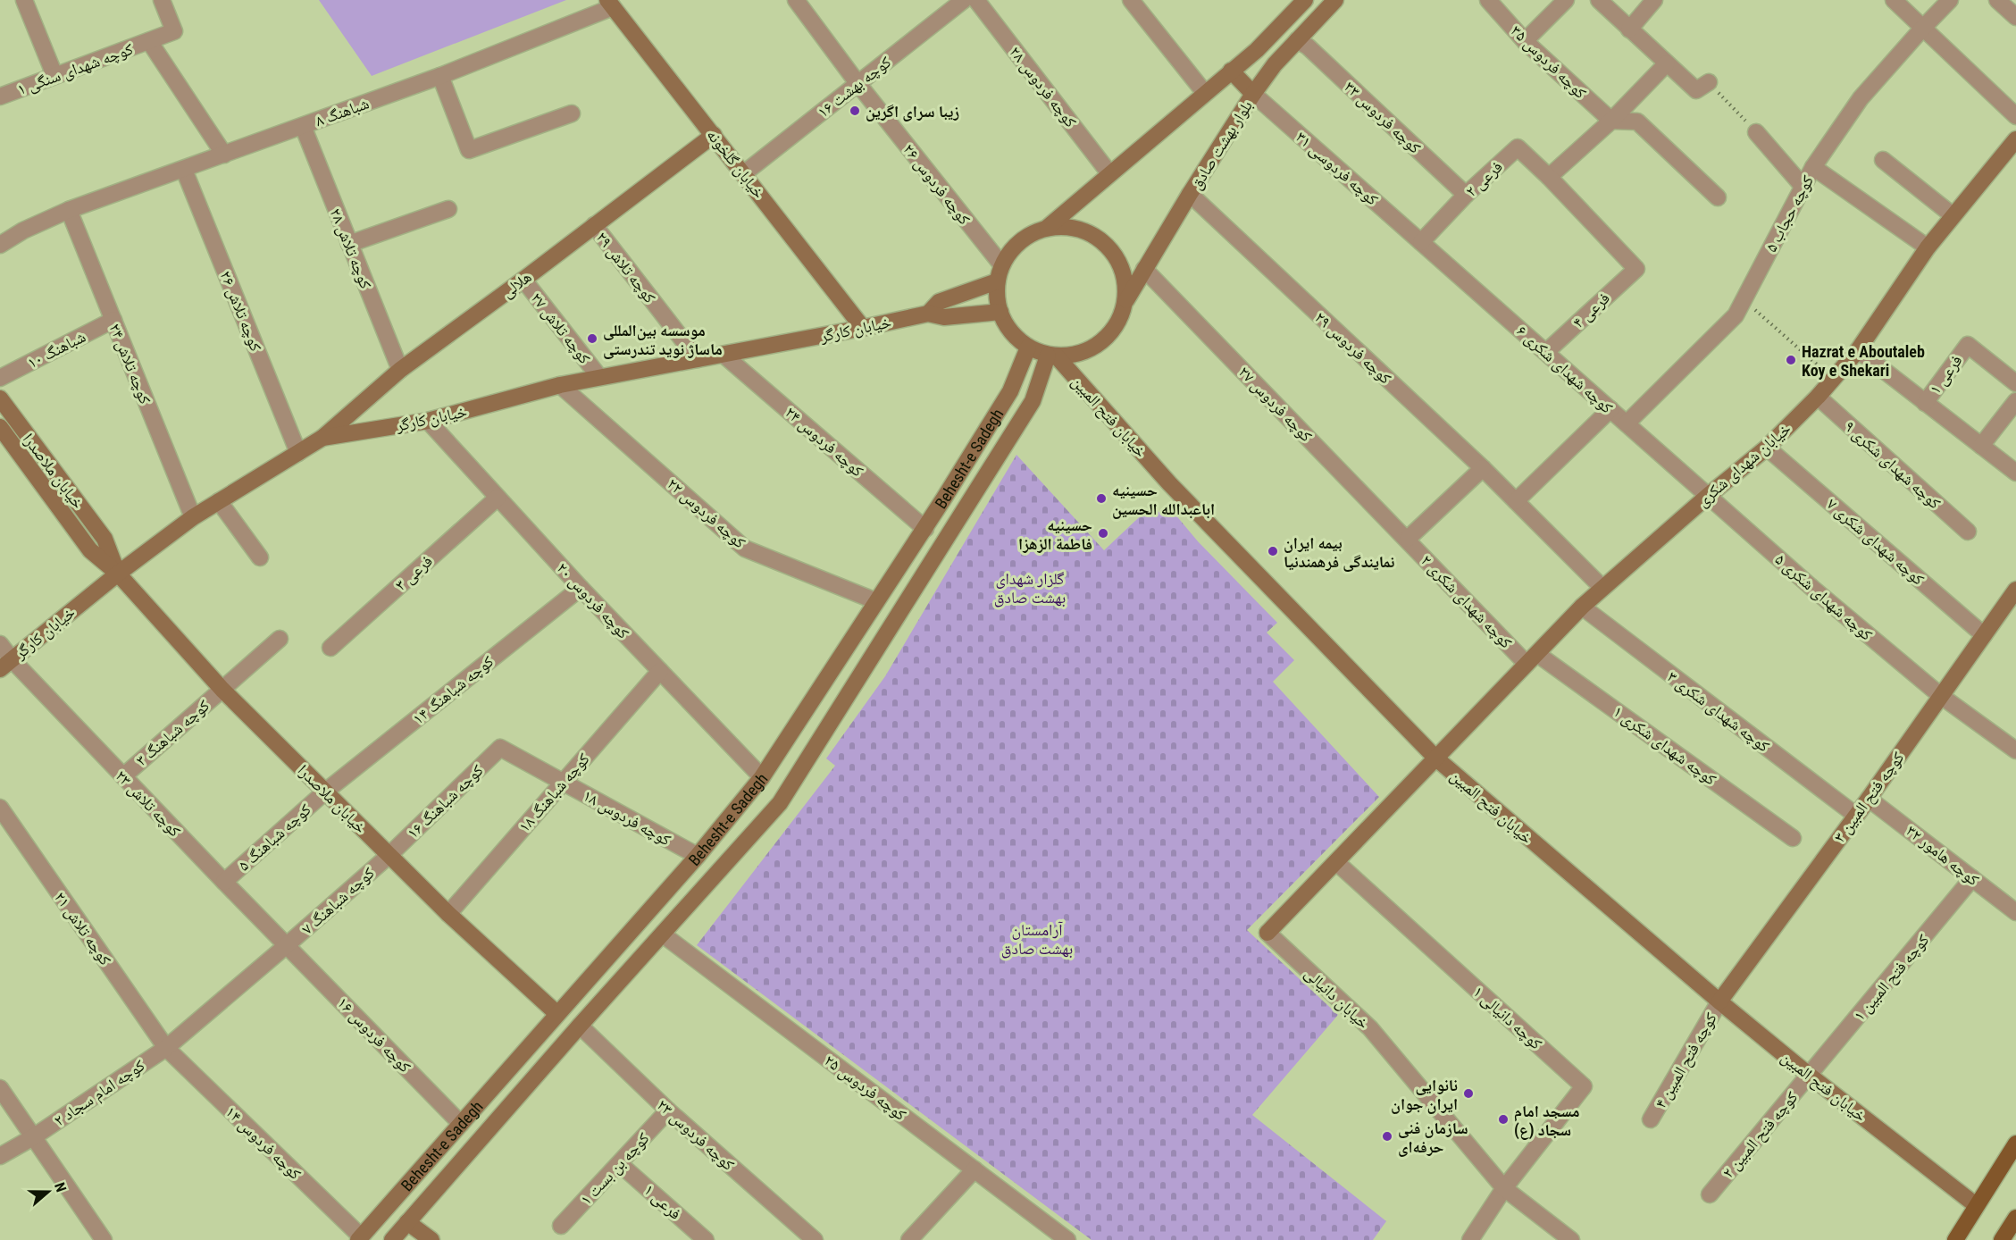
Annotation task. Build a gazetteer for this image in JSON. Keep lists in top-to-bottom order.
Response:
{
  "streets": {
    "street": [
      "کوچه فردوس ۳۵",
      "کوچه شهدای سنگی ۱",
      "کوچه بهشت ۱۶",
      "کوچه فردوس ۲۸",
      "شباهنگ ۸",
      "کوچه فردوس ۳۳",
      "بلوار بهشت صادق",
      "خیابان گلخونه",
      "کوچه فردوسی ۳۱",
      "فرعی ۲",
      "کوچه فردوس ۲۶",
      "کوچه حجاب ۵",
      "کوچه تلاش ۲۸",
      "کوچه تلاش ۲۹",
      "هلالی",
      "فرعی ۴",
      "کوچه تلاش ۲۶",
      "کوچه تلاش ۲۷",
      "خیابان کارگر",
      "کوچه فردوس ۲۹",
      "شباهنگ ۱۰",
      "کوچه تلاش ۲۴",
      "کوچه شهدای شکری ۶",
      "فرعی ۱",
      "کوچه فردوس ۲۷",
      "خیابان فتح المبین",
      "کوچه فردوس ۲۴",
      "Behesht-e Sadegh",
      "خیابان شهدای شکری",
      "کوچه شهدای شکری ۹",
      "خیابان ملاصدرا",
      "کوچه فردوس ۲۲",
      "کوچه شهدای شکری ۷",
      "فرعی ۳",
      "کوچه شهدای شکری ۵",
      "کوچه فردوس ۲۰",
      "کوچه شهدای شکری ۲",
      "کوچه شباهنگ ۱۴",
      "کوچه شهدای شکری ۳",
      "کوچه شباهنگ ۳",
      "کوچه شهدای شکری ۱",
      "کوچه شباهنگ ۱۸",
      "کوچه فتح المبین ۳",
      "کوچه شباهنگ ۱۶",
      "کوچه تلاش ۲۳",
      "کوچه فردوس ۱۸",
      "کوچه شباهنگ ۵",
      "کوچه هامور ۳۲",
      "کوچه شباهنگ ۷",
      "کوچه تلاش ۲۱",
      "کوچه فتح المبین ۱",
      "خیابان دانیالی",
      "کوچه دانیالی ۱",
      "کوچه فردوس ۱۶",
      "کوچه فتح المبین ۴",
      "کوچه فردوس ۲۵",
      "کوچه امام سجاد ۲",
      "کوچه فردوس ۲۳",
      "کوچه فتح المبین ۲",
      "کوچه فردوس ۱۴",
      "کوچه بن بست ۱"
    ]
  },
  "crossings": [
    ["کوچه شهدای سنگی ۱", "شباهنگ ۸"],
    ["کوچه بهشت ۱۶", "خیابان گلخونه"],
    ["کوچه بهشت ۱۶", "کوچه فردوس ۲۶"],
    ["شباهنگ ۸", "خیابان گلخونه"],
    ["شباهنگ ۸", "کوچه تلاش ۲۸"],
    ["شباهنگ ۸", "کوچه تلاش ۲۶"],
    ["شباهنگ ۸", "کوچه تلاش ۲۴"],
    ["کوچه فردوس ۳۳", "بلوار بهشت صادق"],
    ["کوچه فردوس ۳۳", "فرعی ۲"],
    ["بلوار بهشت صادق", "کوچه فردوسی ۳۱"],
    ["بلوار بهشت صادق", "کوچه فردوس ۲۶"],
    ["بلوار بهشت صادق", "خیابان کارگر"],
    ["بلوار بهشت صادق", "کوچه فردوس ۲۹"],
    ["بلوار بهشت صادق", "کوچه فردوس ۲۷"],
    ["بلوار بهشت صادق", "خیابان فتح المبین"],
    ["بلوار بهشت صادق", "Behesht-e Sadegh"],
    ["خیابان گلخونه", "هلالی"],
    ["خیابان گلخونه", "خیابان کارگر"],
    ["کوچه فردوسی ۳۱", "فرعی ۲"],
    ["کوچه فردوسی ۳۱", "کوچه شهدای شکری ۶"],
    ["فرعی ۲", "فرعی ۴"],
    ["فرعی ۲", "کوچه شهدای شکری ۶"],
    ["کوچه فردوس ۲۶", "خیابان کارگر"],
    ["کوچه فردوس ۲۶", "خیابان فتح المبین"],
    ["کوچه فردوس ۲۶", "Behesht-e Sadegh"],
    ["کوچه حجاب ۵", "کوچه شهدای شکری ۶"],
    ["کوچه تلاش ۲۸", "هلالی"],
    ["کوچه تلاش ۲۹", "هلالی"],
    ["کوچه تلاش ۲۹", "خیابان کارگر"],
    ["هلالی", "کوچه تلاش ۲۷"],
    ["هلالی", "خیابان کارگر"],
    ["فرعی ۴", "کوچه شهدای شکری ۶"],
    ["کوچه تلاش ۲۶", "خیابان کارگر"],
    ["کوچه تلاش ۲۷", "خیابان کارگر"],
    ["خیابان کارگر", "کوچه تلاش ۲۴"],
    ["خیابان کارگر", "خیابان فتح المبین"],
    ["خیابان کارگر", "کوچه فردوس ۲۴"],
    ["خیابان کارگر", "Behesht-e Sadegh"],
    ["خیابان کارگر", "خیابان ملاصدرا"],
    ["خیابان کارگر", "کوچه فردوس ۲۲"],
    ["خیابان کارگر", "کوچه فردوس ۲۰"],
    ["خیابان کارگر", "کوچه تلاش ۲۳"],
    ["کوچه فردوس ۲۹", "خیابان شهدای شکری"],
    ["شباهنگ ۱۰", "کوچه تلاش ۲۴"],
    ["کوچه شهدای شکری ۶", "خیابان شهدای شکری"],
    ["کوچه شهدای شکری ۶", "کوچه شهدای شکری ۵"],
    ["فرعی ۱", "کوچه بن بست ۱"],
    ["کوچه فردوس ۲۷", "کوچه شهدای شکری ۲"],
    ["خیابان فتح المبین", "Behesht-e Sadegh"],
    ["خیابان فتح المبین", "خیابان شهدای شکری"],
    ["خیابان فتح المبین", "کوچه فتح المبین ۳"],
    ["خیابان فتح المبین", "کوچه فتح المبین ۱"],
    ["خیابان فتح المبین", "خیابان دانیالی"],
    ["خیابان فتح المبین", "کوچه فتح المبین ۴"],
    ["خیابان فتح المبین", "کوچه فتح المبین ۲"],
    ["کوچه فردوس ۲۴", "Behesht-e Sadegh"],
    ["Behesht-e Sadegh", "خیابان ملاصدرا"],
    ["Behesht-e Sadegh", "کوچه فردوس ۲۲"],
    ["Behesht-e Sadegh", "کوچه فردوس ۲۰"],
    ["Behesht-e Sadegh", "کوچه فردوس ۱۸"],
    ["Behesht-e Sadegh", "کوچه فردوس ۱۶"],
    ["Behesht-e Sadegh", "کوچه فردوس ۲۵"],
    ["Behesht-e Sadegh", "کوچه فردوس ۲۳"],
    ["Behesht-e Sadegh", "کوچه فردوس ۱۴"],
    ["خیابان شهدای شکری", "کوچه شهدای شکری ۹"],
    ["خیابان شهدای شکری", "کوچه شهدای شکری ۷"],
    ["خیابان شهدای شکری", "کوچه شهدای شکری ۵"],
    ["خیابان شهدای شکری", "کوچه شهدای شکری ۲"],
    ["خیابان شهدای شکری", "کوچه شهدای شکری ۳"],
    ["خیابان شهدای شکری", "کوچه شهدای شکری ۱"],
    ["خیابان شهدای شکری", "خیابان دانیالی"],
    ["خیابان ملاصدرا", "کوچه شباهنگ ۱۴"],
    ["خیابان ملاصدرا", "کوچه شباهنگ ۳"],
    ["خیابان ملاصدرا", "کوچه شباهنگ ۱۸"],
    ["خیابان ملاصدرا", "کوچه شباهنگ ۱۶"],
    ["خیابان ملاصدرا", "کوچه شباهنگ ۵"],
    ["خیابان ملاصدرا", "کوچه شباهنگ ۷"],
    ["کوچه شهدای شکری ۷", "کوچه فتح المبین ۳"],
    ["فرعی ۳", "کوچه فردوس ۲۰"],
    ["کوچه شهدای شکری ۵", "کوچه فتح المبین ۳"],
    ["کوچه فردوس ۲۰", "کوچه شباهنگ ۱۴"],
    ["کوچه فردوس ۲۰", "کوچه شباهنگ ۱۸"],
    ["کوچه شهدای شکری ۲", "کوچه شهدای شکری ۱"],
    ["کوچه شباهنگ ۱۴", "کوچه شباهنگ ۵"],
    ["کوچه شهدای شکری ۳", "کوچه فتح المبین ۳"],
    ["کوچه شباهنگ ۳", "کوچه تلاش ۲۳"],
    ["کوچه شباهنگ ۱۸", "کوچه فردوس ۱۸"],
    ["کوچه فتح المبین ۳", "کوچه هامور ۳۲"],
    ["کوچه فتح المبین ۳", "کوچه فتح المبین ۴"],
    ["کوچه شباهنگ ۱۶", "کوچه فردوس ۱۸"],
    ["کوچه شباهنگ ۱۶", "کوچه شباهنگ ۷"],
    ["کوچه تلاش ۲۳", "کوچه شباهنگ ۵"],
    ["کوچه تلاش ۲۳", "کوچه شباهنگ ۷"],
    ["کوچه تلاش ۲۳", "کوچه فردوس ۱۶"],
    ["کوچه هامور ۳۲", "کوچه فتح المبین ۱"],
    ["کوچه شباهنگ ۷", "کوچه تلاش ۲۱"],
    ["کوچه شباهنگ ۷", "کوچه فردوس ۱۶"],
    ["کوچه شباهنگ ۷", "کوچه امام سجاد ۲"],
    ["کوچه شباهنگ ۷", "کوچه فردوس ۱۴"],
    ["کوچه تلاش ۲۱", "کوچه امام سجاد ۲"],
    ["کوچه تلاش ۲۱", "کوچه فردوس ۱۴"],
    ["کوچه فتح المبین ۱", "کوچه فتح المبین ۲"],
    ["خیابان دانیالی", "کوچه دانیالی ۱"],
    ["کوچه امام سجاد ۲", "کوچه فردوس ۱۴"],
    ["کوچه فردوس ۲۳", "کوچه بن بست ۱"]
  ],
  "parks": ["گلزار شهدای بهشت صادق", "آرامستان بهشت صادق"],
  "places": [
    "زیبا سرای اگرین",
    "موسسه بین‌المللی ماساژ نوید تندرستی",
    "Hazrat e Aboutaleb Koy e Shekari",
    "حسینیه اباعبدالله الحسین",
    "حسینیه فاطمة الزهزا",
    "بیمه ایران نمایندگی فرهمندنیا",
    "نانوایی ایران جوان",
    "مسجد امام سجاد (ع)",
    "سازمان فنی حرفه‌ای"
  ],
  "north": "right"
}
